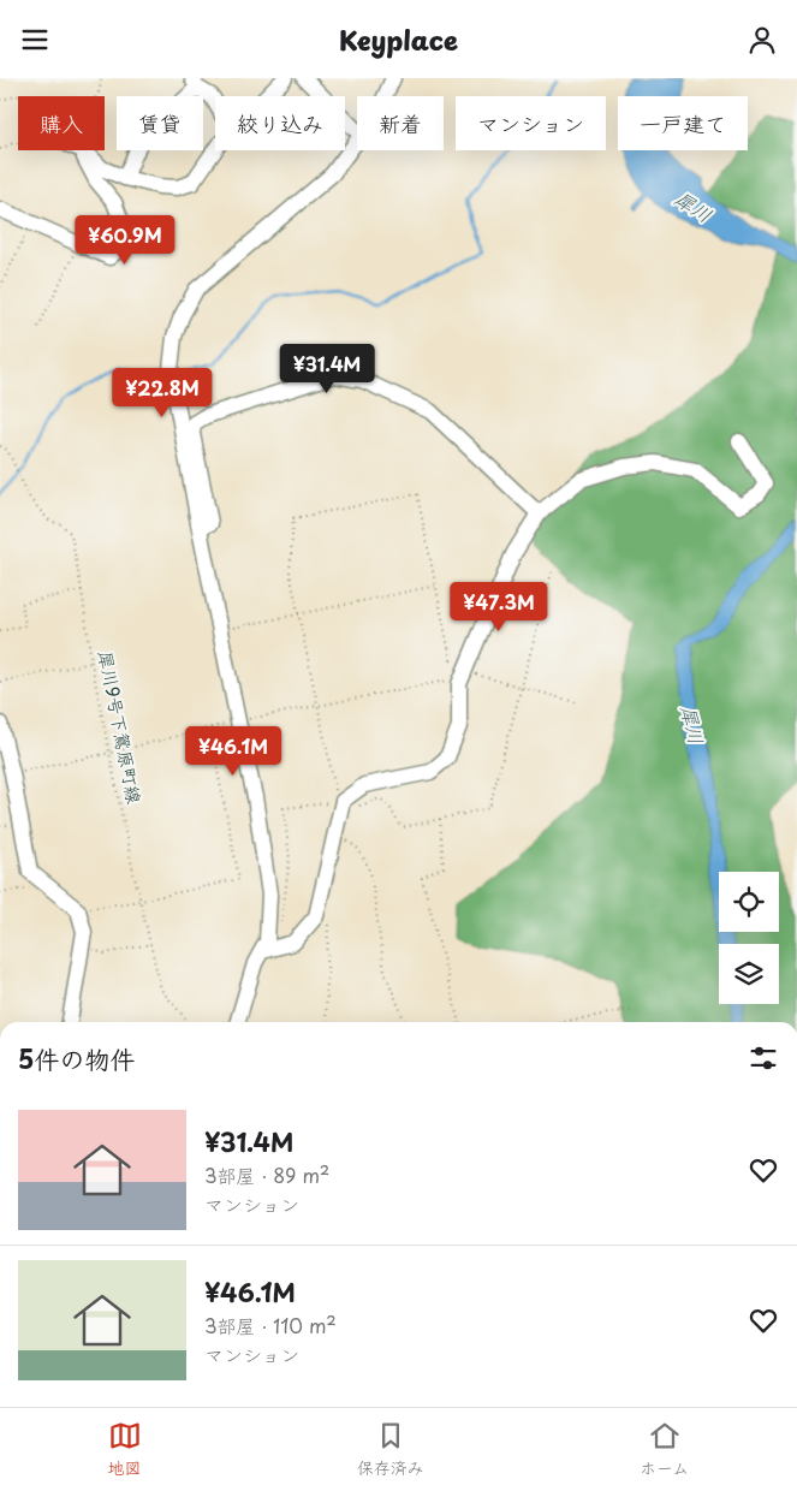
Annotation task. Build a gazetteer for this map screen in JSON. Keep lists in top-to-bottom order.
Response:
{
  "streets": {
    "path": ["犀川9号下鴛原町線"]
  },
  "water": ["犀川"],
  "page": {
    "header": "Keyplace",
    "chip": [
      "購入",
      "賃貸",
      "絞り込み",
      "新着",
      "マンション",
      "一戸建て"
    ],
    "price": [
      "¥60.9M",
      "¥31.4M",
      "¥22.8M",
      "¥47.3M",
      "¥46.1M"
    ],
    "heading": "5件の物件",
    "list": [
      {
        "name": "¥31.4M",
        "note": "3部屋 · 89 m² · マンション"
      },
      {
        "name": "¥46.1M",
        "note": "3部屋 · 110 m² · マンション"
      }
    ],
    "tabs": ["地図", "保存済み", "ホーム"]
  }
}
